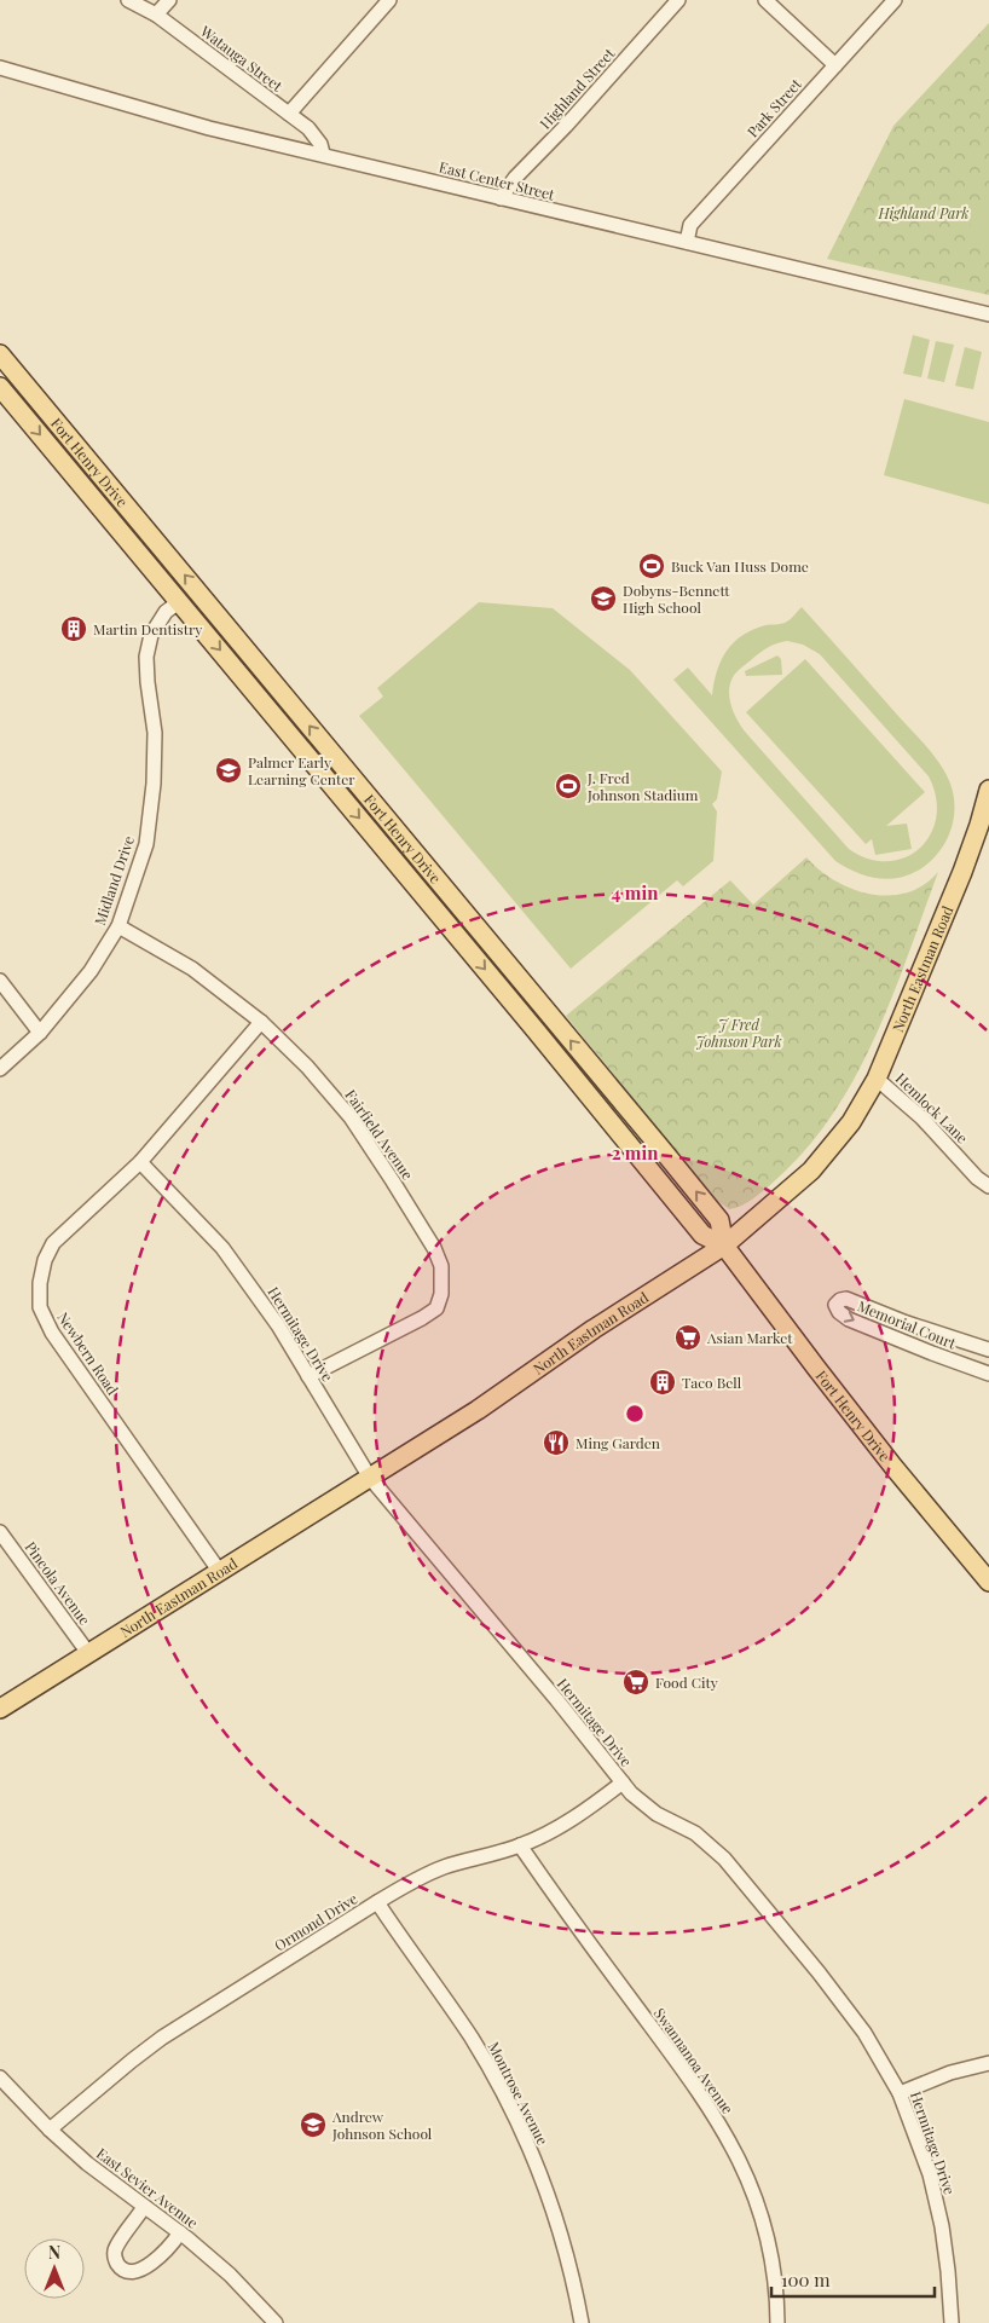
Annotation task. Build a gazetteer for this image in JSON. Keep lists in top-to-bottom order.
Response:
{
  "streets": {
    "main road": ["Fort Henry Drive", "North Eastman Road"],
    "street": [
      "Watauga Street",
      "Highland Street",
      "Park Street",
      "East Center Street",
      "Midland Drive",
      "Hemlock Lane",
      "Fairfield Avenue",
      "Memorial Court",
      "Hermitage Drive",
      "Newbern Road",
      "Pineola Avenue",
      "Ormond Drive",
      "Swannanoa Avenue",
      "Montrose Avenue",
      "East Sevier Avenue"
    ]
  },
  "crossings": [
    ["Watauga Street", "East Center Street"],
    ["Highland Street", "East Center Street"],
    ["Park Street", "East Center Street"],
    ["Fort Henry Drive", "Midland Drive"],
    ["Fort Henry Drive", "North Eastman Road"],
    ["Midland Drive", "Fairfield Avenue"],
    ["North Eastman Road", "Hemlock Lane"],
    ["North Eastman Road", "Hermitage Drive"],
    ["North Eastman Road", "Newbern Road"],
    ["North Eastman Road", "Pineola Avenue"],
    ["Fairfield Avenue", "Hermitage Drive"],
    ["Fairfield Avenue", "Newbern Road"],
    ["Hermitage Drive", "Newbern Road"],
    ["Hermitage Drive", "Ormond Drive"],
    ["Ormond Drive", "Swannanoa Avenue"],
    ["Ormond Drive", "Montrose Avenue"],
    ["Ormond Drive", "East Sevier Avenue"]
  ],
  "parks": ["Highland Park", "J Fred Johnson Park"],
  "places": {
    "sports": ["Buck Van Huss Dome", "J. Fred Johnson Stadium"],
    "school or university": ["Dobyns-Bennett High School", "Palmer Early Learning Center", "Andrew Johnson School"],
    "building": ["Martin Dentistry", "Taco Bell"],
    "supermarket": ["Asian Market", "Food City"],
    "restaurant": ["Ming Garden"]
  },
  "scale_bar": "100 m",
  "north": "top",
  "rings": ["4 min", "2 min"]
}
